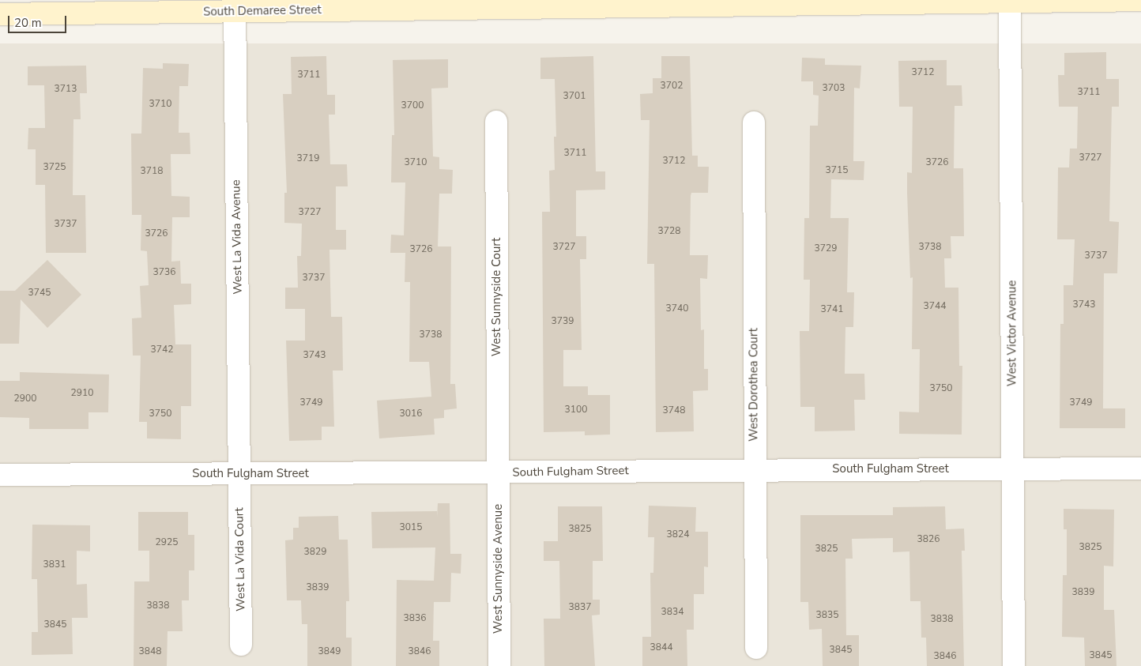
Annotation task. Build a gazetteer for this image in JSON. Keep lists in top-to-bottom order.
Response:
{
  "streets": {
    "main road": ["South Demaree Street"],
    "street": [
      "West La Vida Avenue",
      "West Sunnyside Court",
      "West Victor Avenue",
      "West Dorothea Court",
      "South Fulgham Street",
      "West La Vida Court",
      "West Sunnyside Avenue"
    ]
  },
  "crossings": [
    ["South Demaree Street", "West La Vida Avenue"],
    ["South Demaree Street", "West Victor Avenue"],
    ["West La Vida Avenue", "South Fulgham Street"],
    ["West La Vida Avenue", "West La Vida Court"],
    ["West Sunnyside Court", "South Fulgham Street"],
    ["West Sunnyside Court", "West Sunnyside Avenue"],
    ["West Victor Avenue", "South Fulgham Street"],
    ["West Dorothea Court", "South Fulgham Street"],
    ["South Fulgham Street", "West La Vida Court"],
    ["South Fulgham Street", "West Sunnyside Avenue"]
  ],
  "house_numbers": [
    "3712",
    "3711",
    "3702",
    "3703",
    "3713",
    "3711",
    "3701",
    "3710",
    "3700",
    "3711",
    "3727",
    "3719",
    "3712",
    "3710",
    "3726",
    "3725",
    "3715",
    "3718",
    "3727",
    "3737",
    "3728",
    "3726",
    "3727",
    "3738",
    "3729",
    "3726",
    "3737",
    "3736",
    "3737",
    "3745",
    "3743",
    "3744",
    "3740",
    "3741",
    "3739",
    "3738",
    "3742",
    "3743",
    "3750",
    "2910",
    "2900",
    "3749",
    "3749",
    "3100",
    "3748",
    "3750",
    "3016",
    "3015",
    "3825",
    "3824",
    "3826",
    "2925",
    "3825",
    "3825",
    "3829",
    "3831",
    "3839",
    "3839",
    "3838",
    "3837",
    "3834",
    "3835",
    "3836",
    "3838",
    "3845",
    "3844",
    "3845",
    "3848",
    "3849",
    "3846",
    "3845",
    "3846"
  ],
  "scale_bar": "20 m"
}
